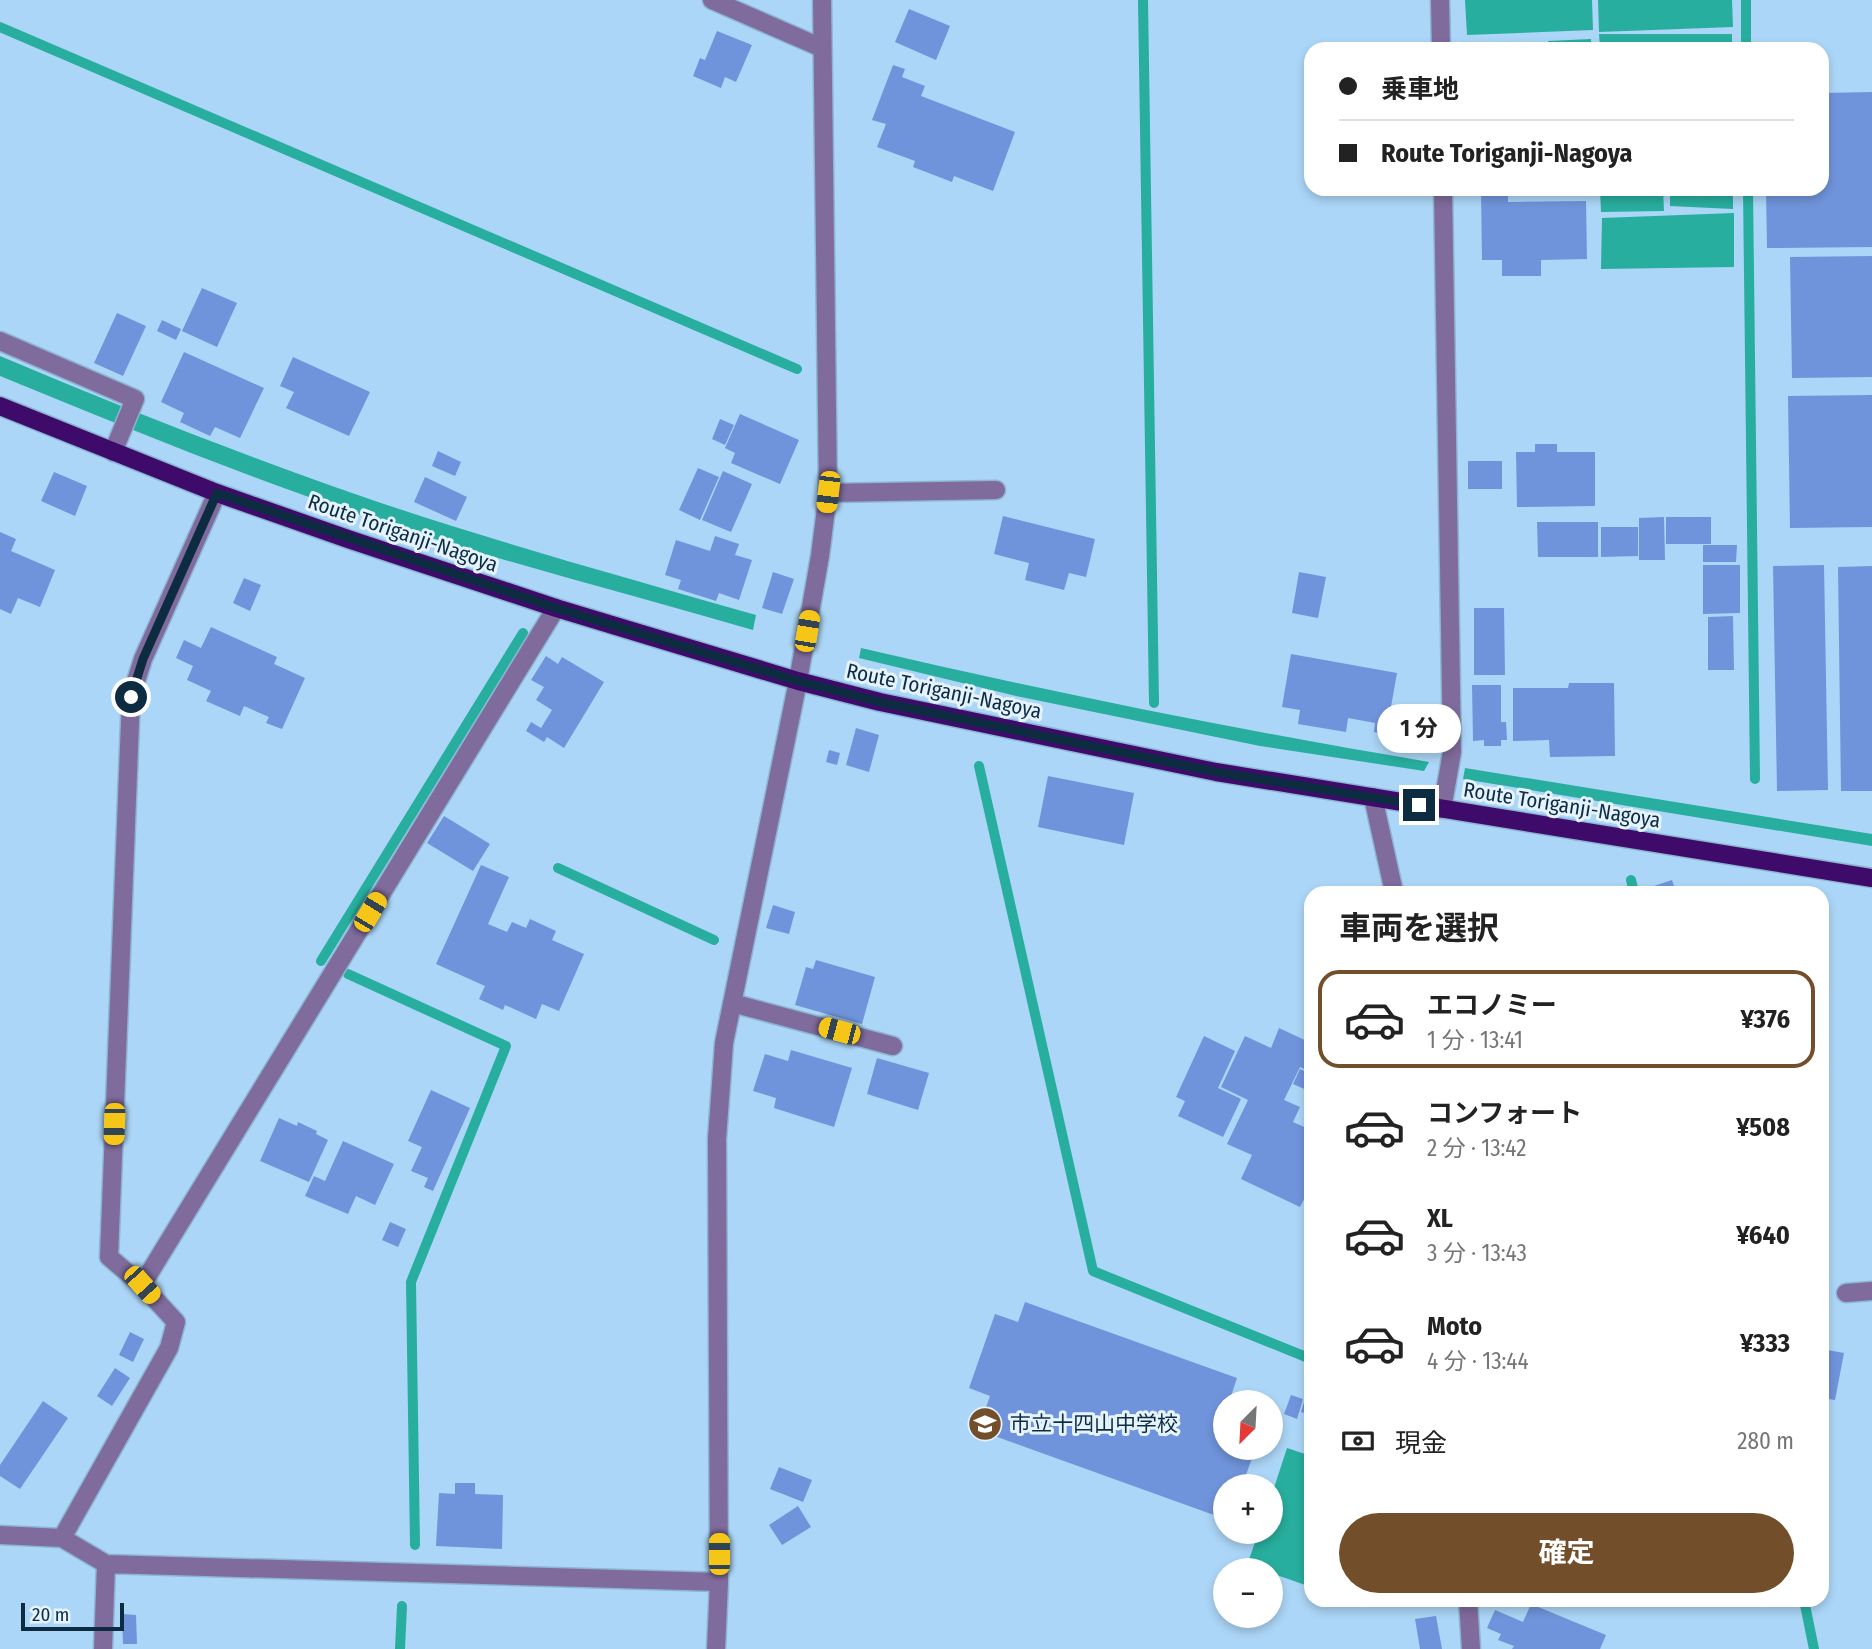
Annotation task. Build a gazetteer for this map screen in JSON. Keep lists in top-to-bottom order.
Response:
{
  "streets": {
    "main road": ["Route Toriganji-Nagoya"]
  },
  "places": {
    "school or university": ["市立十四山中学校"]
  },
  "scale_bar": "20 m",
  "north": "bottom left",
  "page": {
    "banner": ["乗車地", "Route Toriganji-Nagoya"],
    "bubble": "1 分",
    "heading": "車両を選択",
    "list": [
      {
        "name": "エコノミー",
        "note": "1 分 · 13:41",
        "value": "¥376"
      },
      {
        "name": "コンフォート",
        "note": "2 分 · 13:42",
        "value": "¥508"
      },
      {
        "name": "XL",
        "note": "3 分 · 13:43",
        "value": "¥640"
      },
      {
        "name": "Moto",
        "note": "4 分 · 13:44",
        "value": "¥333"
      }
    ],
    "map_buttons": ["+", "−"],
    "pay": ["現金", "280 m"],
    "buttons": "確定",
    "scale": "20 m"
  }
}
